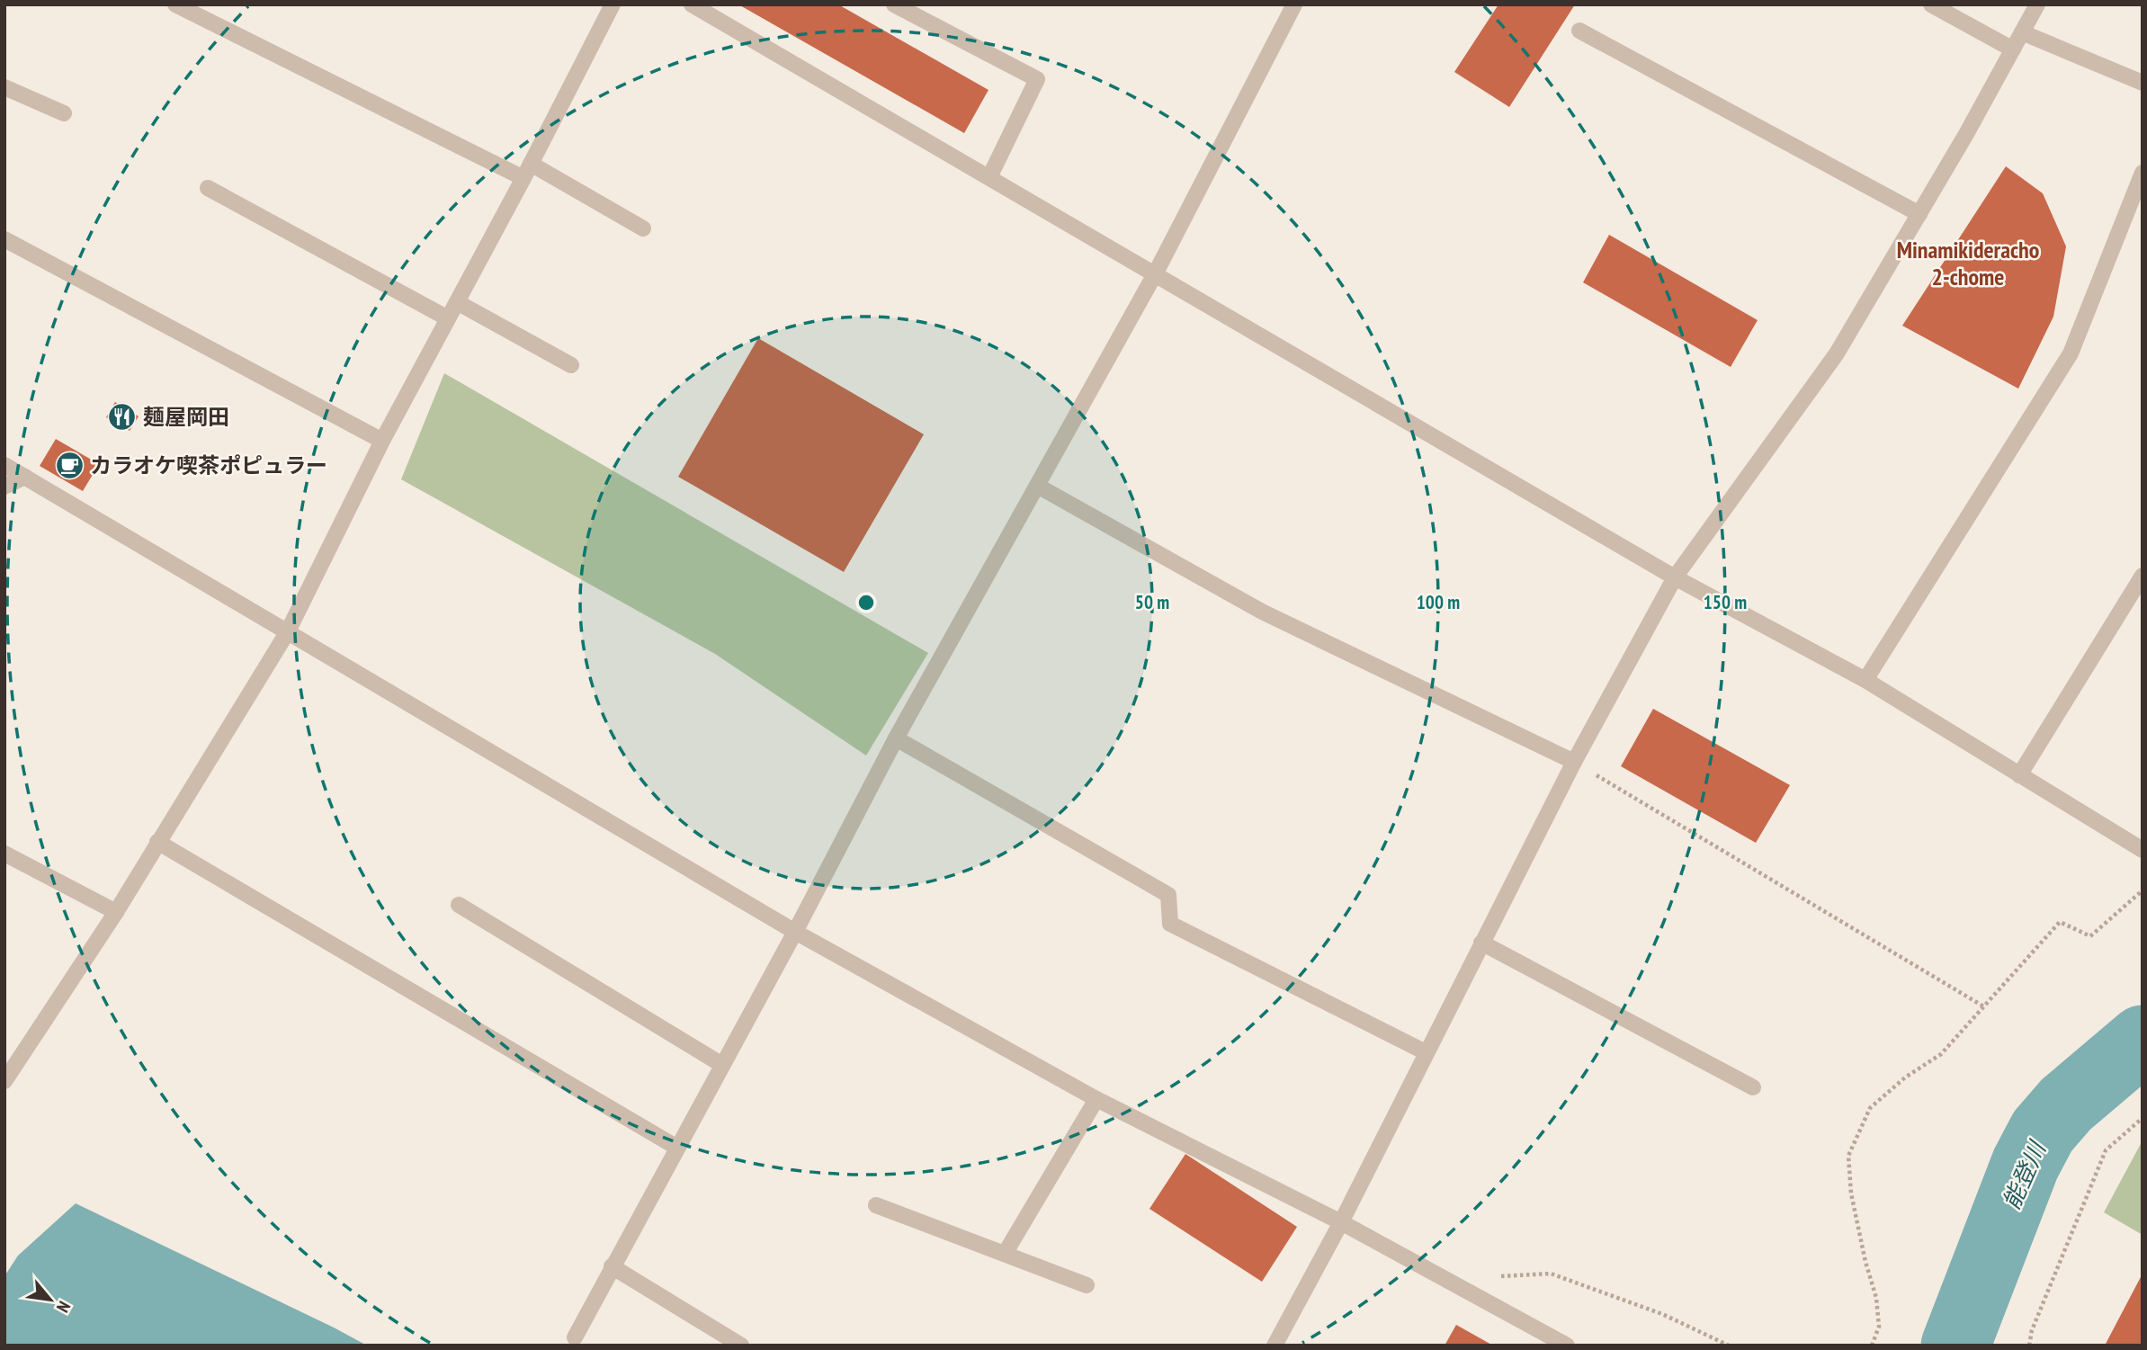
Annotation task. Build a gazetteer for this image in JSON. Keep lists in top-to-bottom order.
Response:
{
  "districts": ["Minamikideracho 2-chome"],
  "water": ["能登川"],
  "places": {
    "restaurant": ["麺屋岡田"],
    "cafe": ["カラオケ喫茶ポピュラー"]
  },
  "north": "bottom right",
  "rings": ["50 m", "100 m", "150 m"]
}
